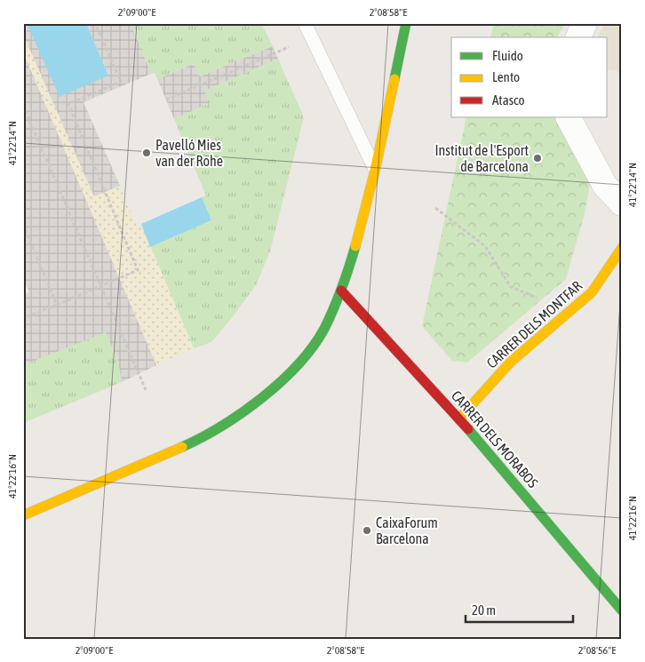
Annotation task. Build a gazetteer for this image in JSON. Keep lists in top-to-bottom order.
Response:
{
  "streets": {
    "street": ["CARRER DELS MONTFAR", "CARRER DELS MORABOS"]
  },
  "crossings": [
    ["CARRER DELS MONTFAR", "CARRER DELS MORABOS"]
  ],
  "places": ["Pavelló Mies van der Rohe", "Institut de l'Esport de Barcelona", "CaixaForum Barcelona"],
  "legend": ["Fluido", "Lento", "Atasco"],
  "scale_bar": "20 m",
  "coordinates": [
    "2°09'00\"E",
    "2°08'58\"E",
    "41°22'14\"N",
    "41°22'16\"N",
    "2°08'56\"E"
  ]
}
